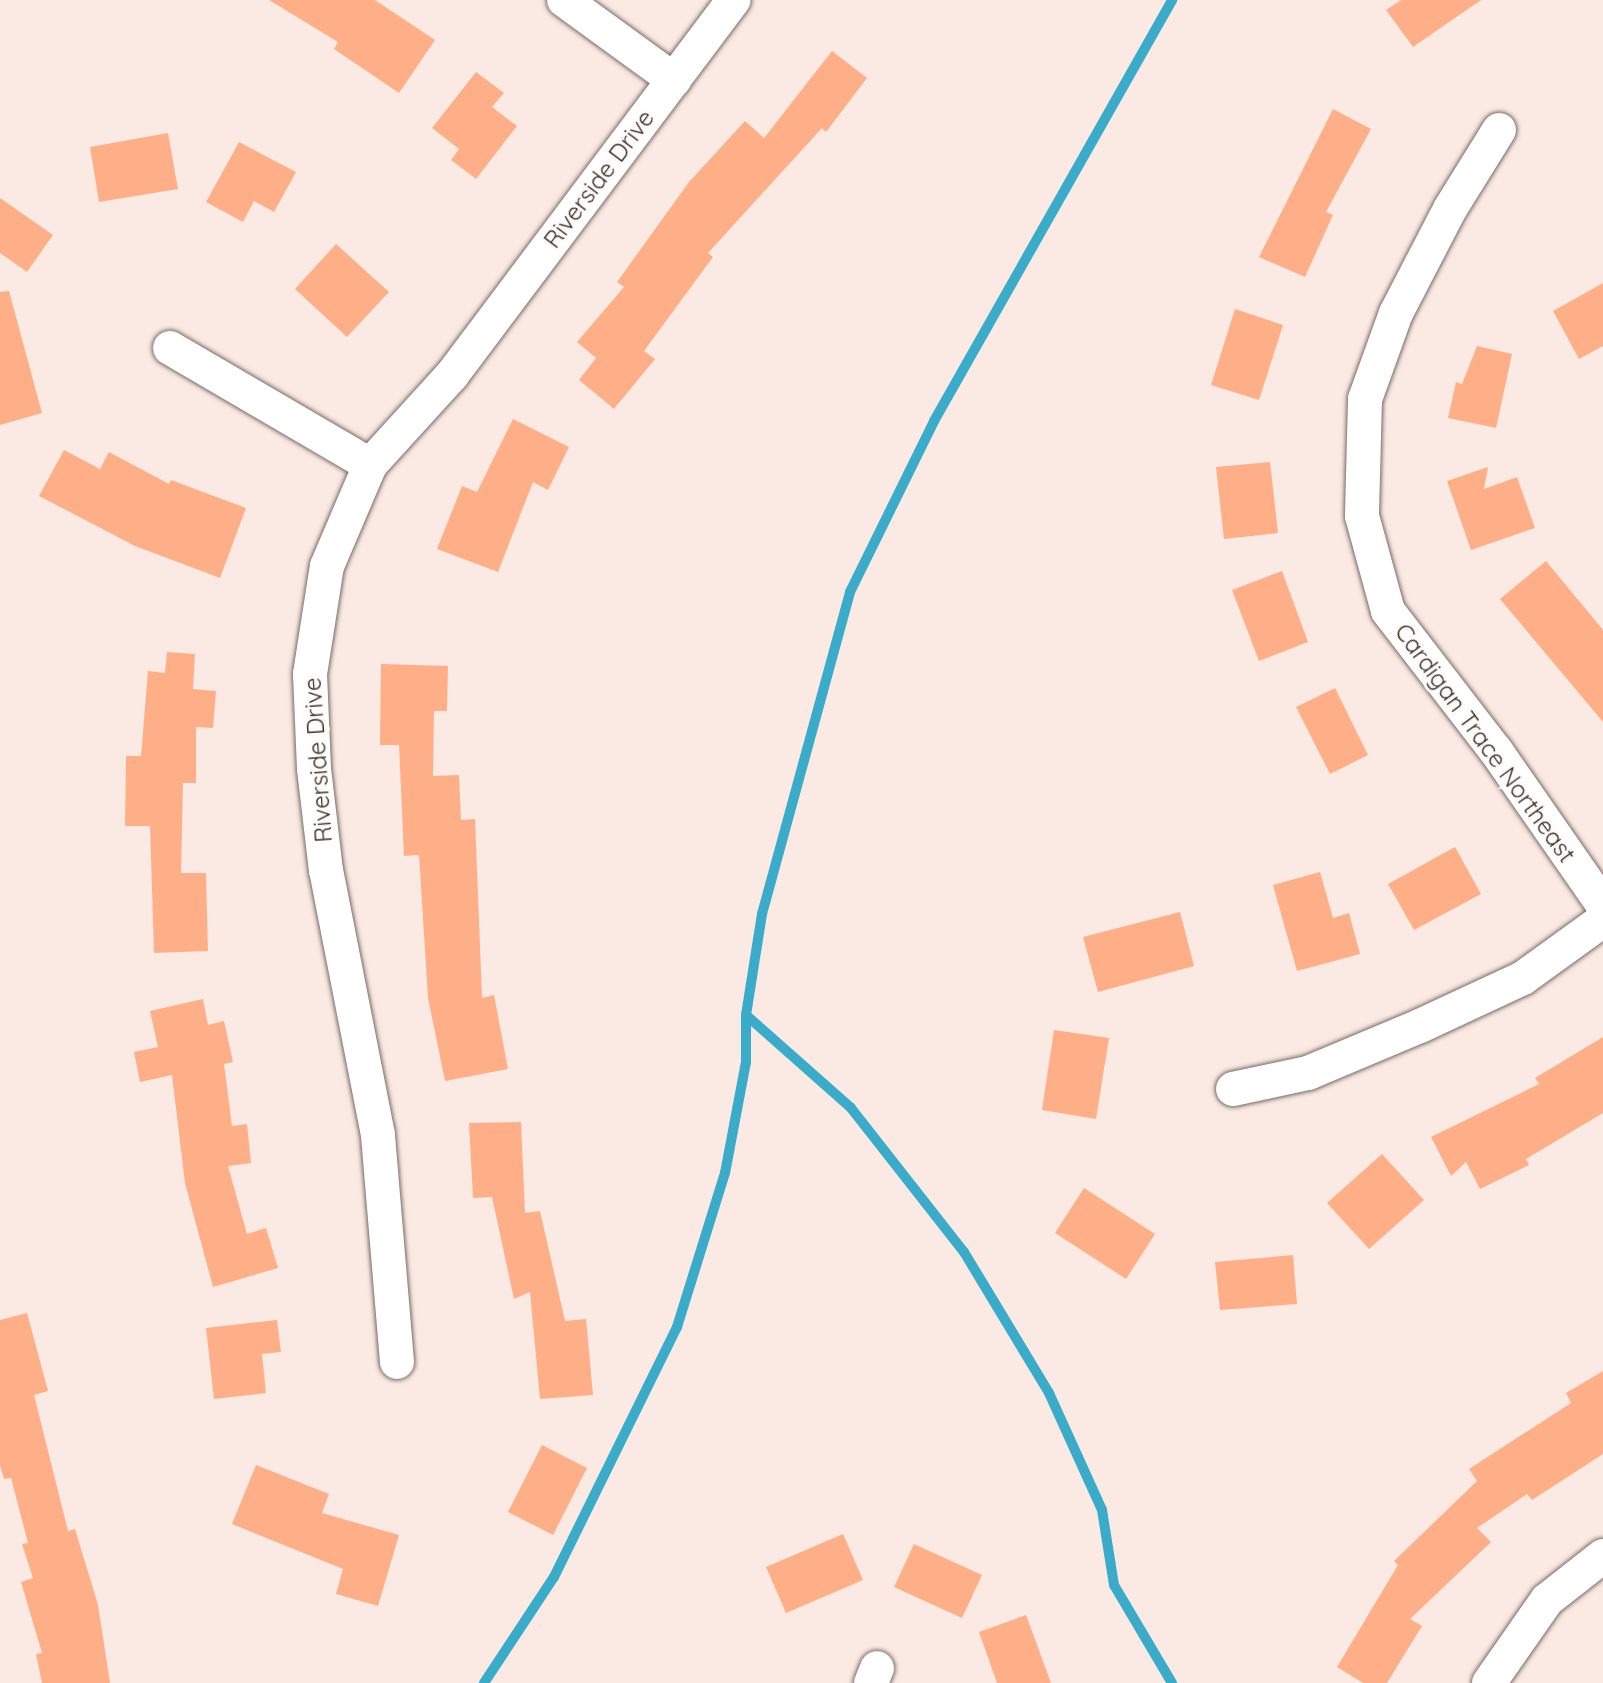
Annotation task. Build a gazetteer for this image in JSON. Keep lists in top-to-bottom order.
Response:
{
  "streets": {
    "street": ["Riverside Drive", "Cardigan Trace Northeast"]
  }
}
